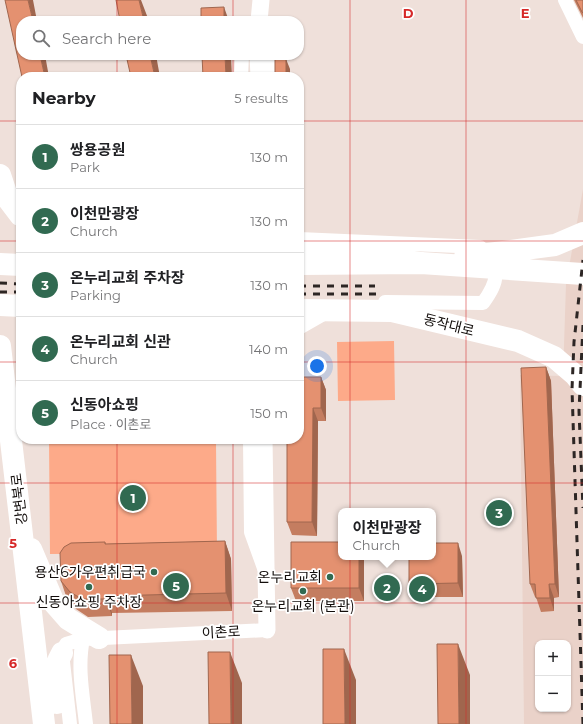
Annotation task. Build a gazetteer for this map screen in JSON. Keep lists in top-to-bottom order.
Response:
{
  "streets": {
    "main road": ["동작대로", "강변북로"],
    "street": ["이촌로"]
  },
  "places": [
    "용산6가우편취급국",
    "온누리교회",
    "신동아쇼핑 주차장",
    "온누리교회 (본관)"
  ],
  "page": {
    "search": "Search here",
    "heading": ["Nearby", "5 results"],
    "list": [
      {
        "mark": "1",
        "name": "쌍용공원",
        "note": "Park",
        "value": "130 m"
      },
      {
        "mark": "2",
        "name": "이천만광장",
        "note": "Church",
        "value": "130 m"
      },
      {
        "mark": "3",
        "name": "온누리교회 주차장",
        "note": "Parking",
        "value": "130 m"
      },
      {
        "mark": "4",
        "name": "온누리교회 신관",
        "note": "Church",
        "value": "140 m"
      },
      {
        "mark": "5",
        "name": "신동아쇼핑",
        "note": "Place · 이촌로",
        "value": "150 m"
      }
    ],
    "pins": [
      "1",
      "3",
      "5",
      "2",
      "4"
    ],
    "popup": ["이천만광장", "Church"],
    "map_buttons": ["+", "−"]
  },
  "grid": {
    "columns": ["D", "E"],
    "rows": ["5", "6"]
  }
}
